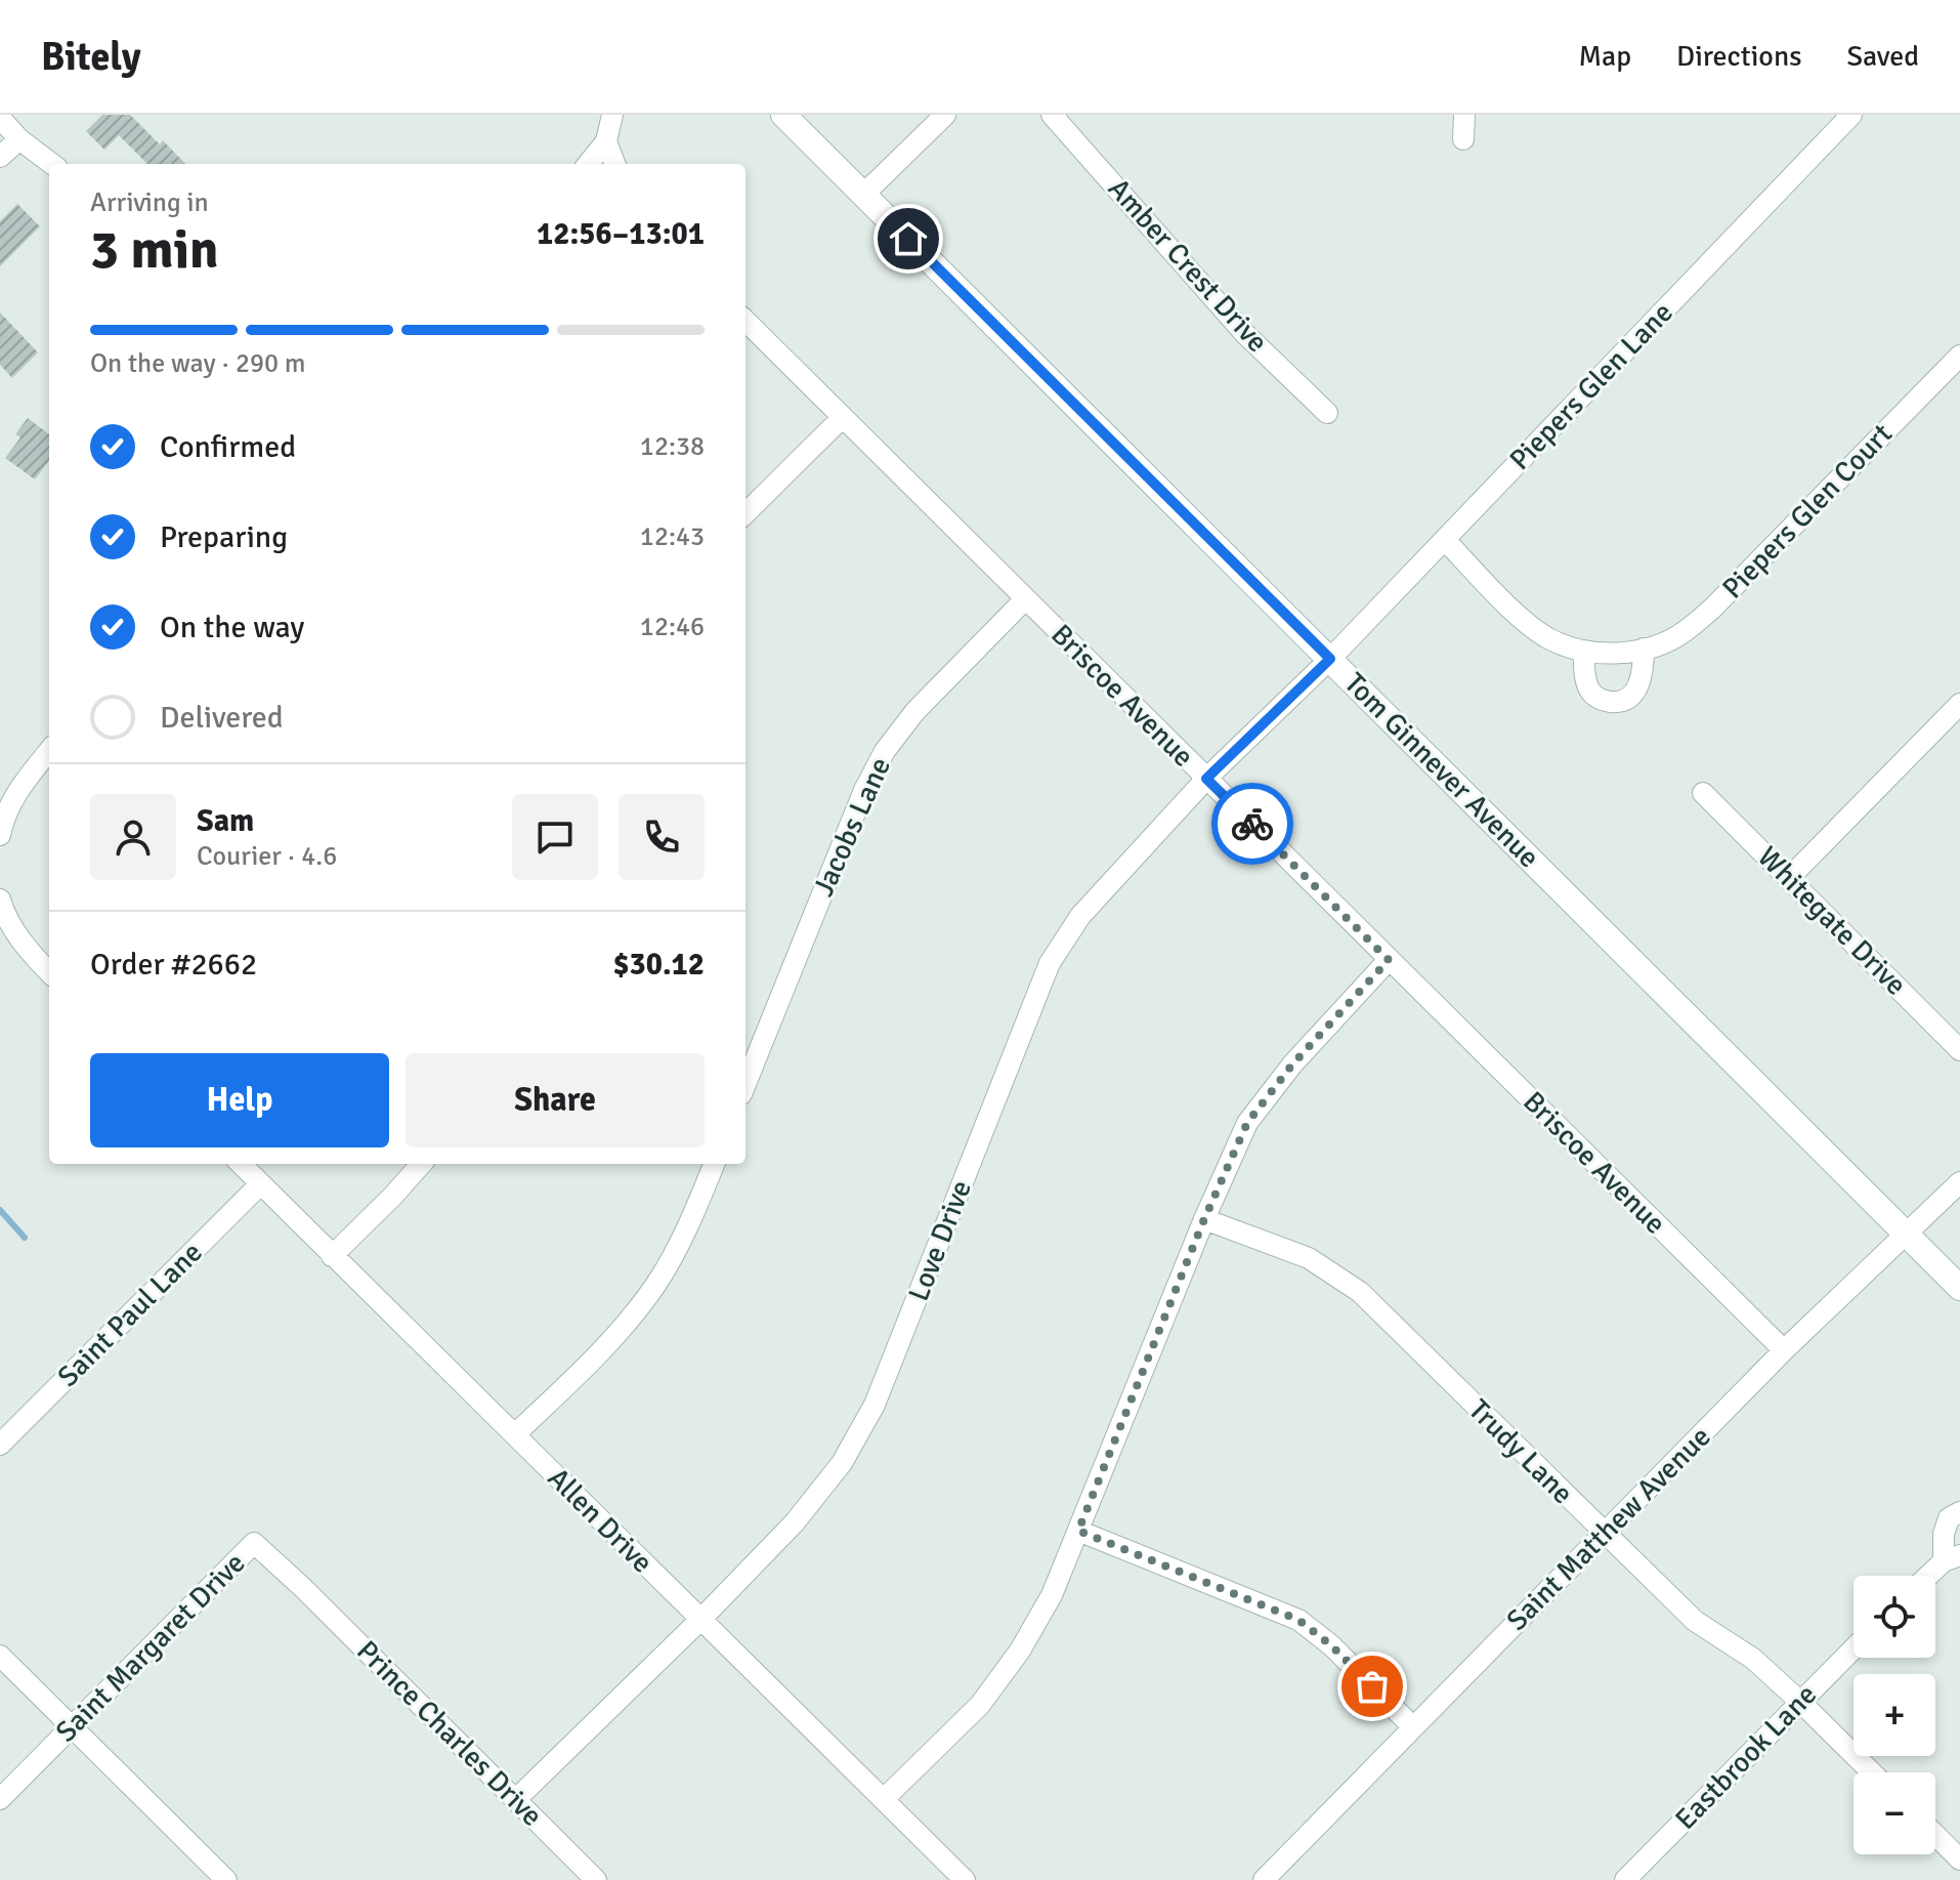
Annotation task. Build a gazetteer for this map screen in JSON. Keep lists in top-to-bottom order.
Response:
{
  "streets": {
    "main road": ["Tom Ginnever Avenue"],
    "street": [
      "Amber Crest Drive",
      "Piepers Glen Lane",
      "Piepers Glen Court",
      "Briscoe Avenue",
      "Jacobs Lane",
      "Whitegate Drive",
      "Love Drive",
      "Saint Paul Lane",
      "Trudy Lane",
      "Allen Drive",
      "Saint Matthew Avenue",
      "Saint Margaret Drive",
      "Prince Charles Drive",
      "Eastbrook Lane"
    ]
  },
  "crossings": [
    ["Piepers Glen Lane", "Piepers Glen Court"],
    ["Piepers Glen Lane", "Tom Ginnever Avenue"],
    ["Piepers Glen Lane", "Love Drive"],
    ["Briscoe Avenue", "Jacobs Lane"],
    ["Briscoe Avenue", "Love Drive"],
    ["Briscoe Avenue", "Saint Matthew Avenue"],
    ["Tom Ginnever Avenue", "Love Drive"],
    ["Tom Ginnever Avenue", "Saint Matthew Avenue"],
    ["Love Drive", "Allen Drive"],
    ["Love Drive", "Prince Charles Drive"],
    ["Saint Paul Lane", "Allen Drive"],
    ["Trudy Lane", "Saint Matthew Avenue"],
    ["Trudy Lane", "Eastbrook Lane"],
    ["Saint Margaret Drive", "Prince Charles Drive"]
  ],
  "page": {
    "header": "Bitely",
    "nav": ["Map", "Directions", "Saved"],
    "heading": ["3 min", "Arriving in", "12:56–13:01"],
    "panel": [
      "Sam",
      "Courier · 4.6",
      "Order #2662",
      "$30.12"
    ],
    "bar": "On the way · 290 m",
    "list": [
      ["Confirmed", "12:38"],
      ["Preparing", "12:43"],
      ["On the way", "12:46"],
      "Delivered"
    ],
    "buttons": ["Help", "Share"],
    "map_buttons": ["+", "−"]
  }
}
